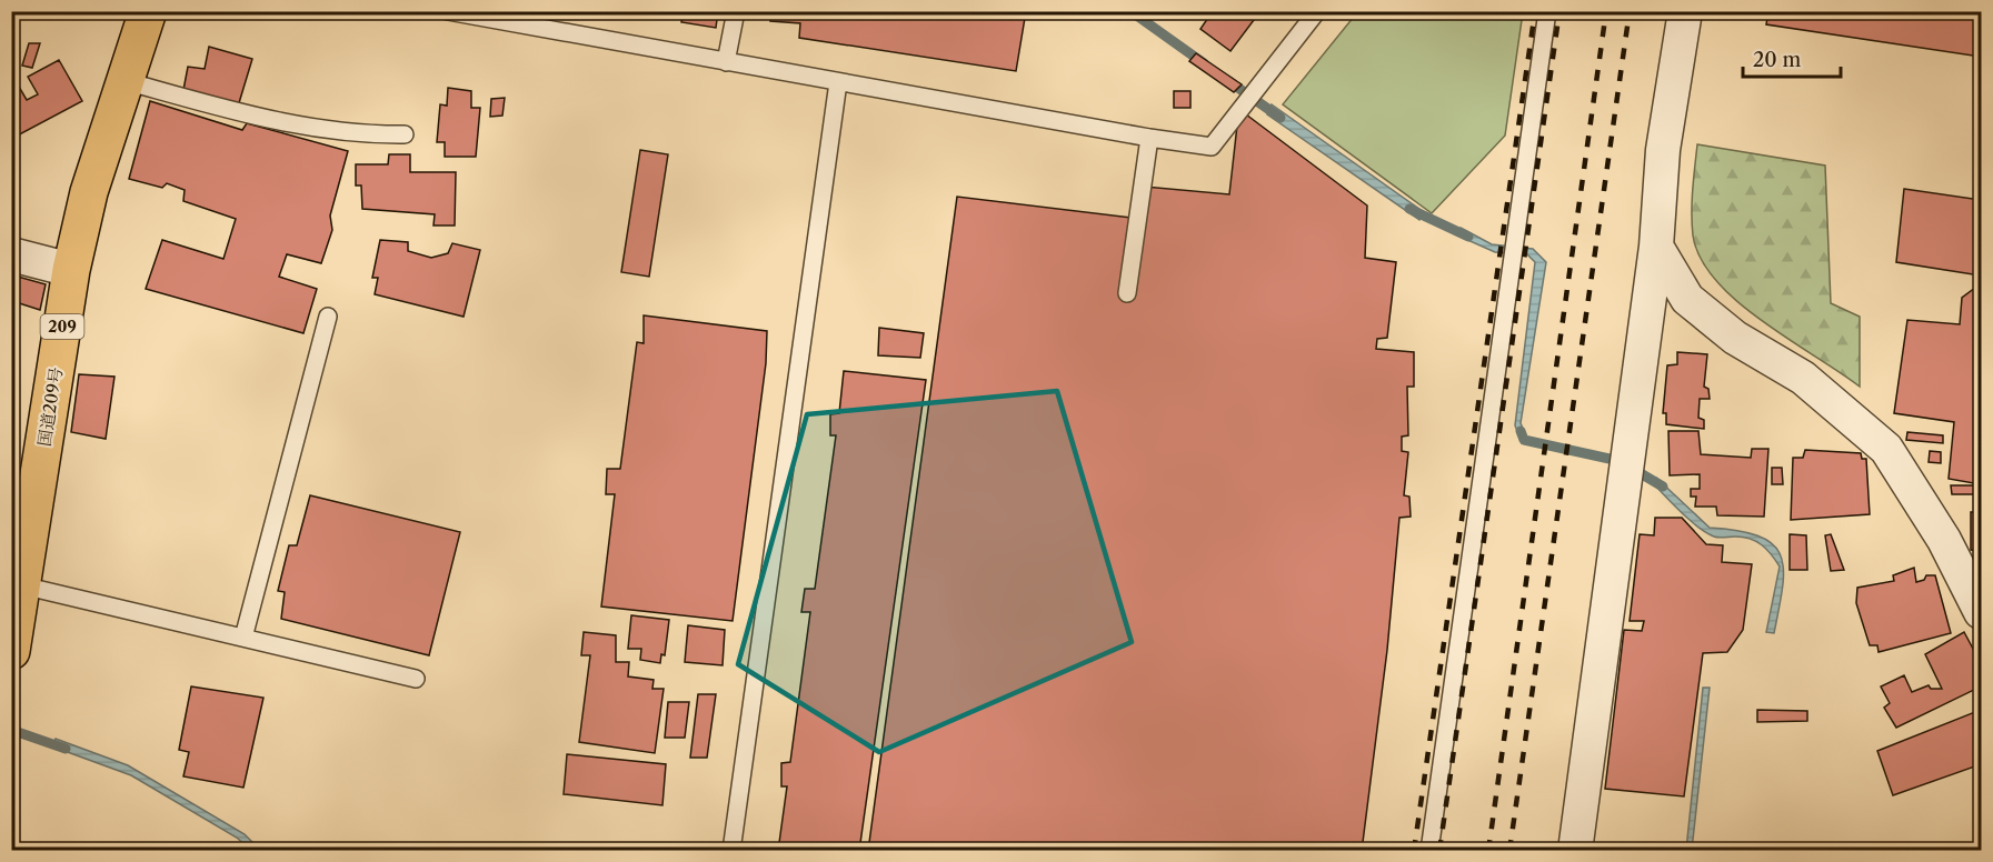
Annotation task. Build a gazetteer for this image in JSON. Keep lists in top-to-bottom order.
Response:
{
  "streets": {
    "highway": ["209", "国道209号"]
  },
  "scale_bar": "20 m"
}
